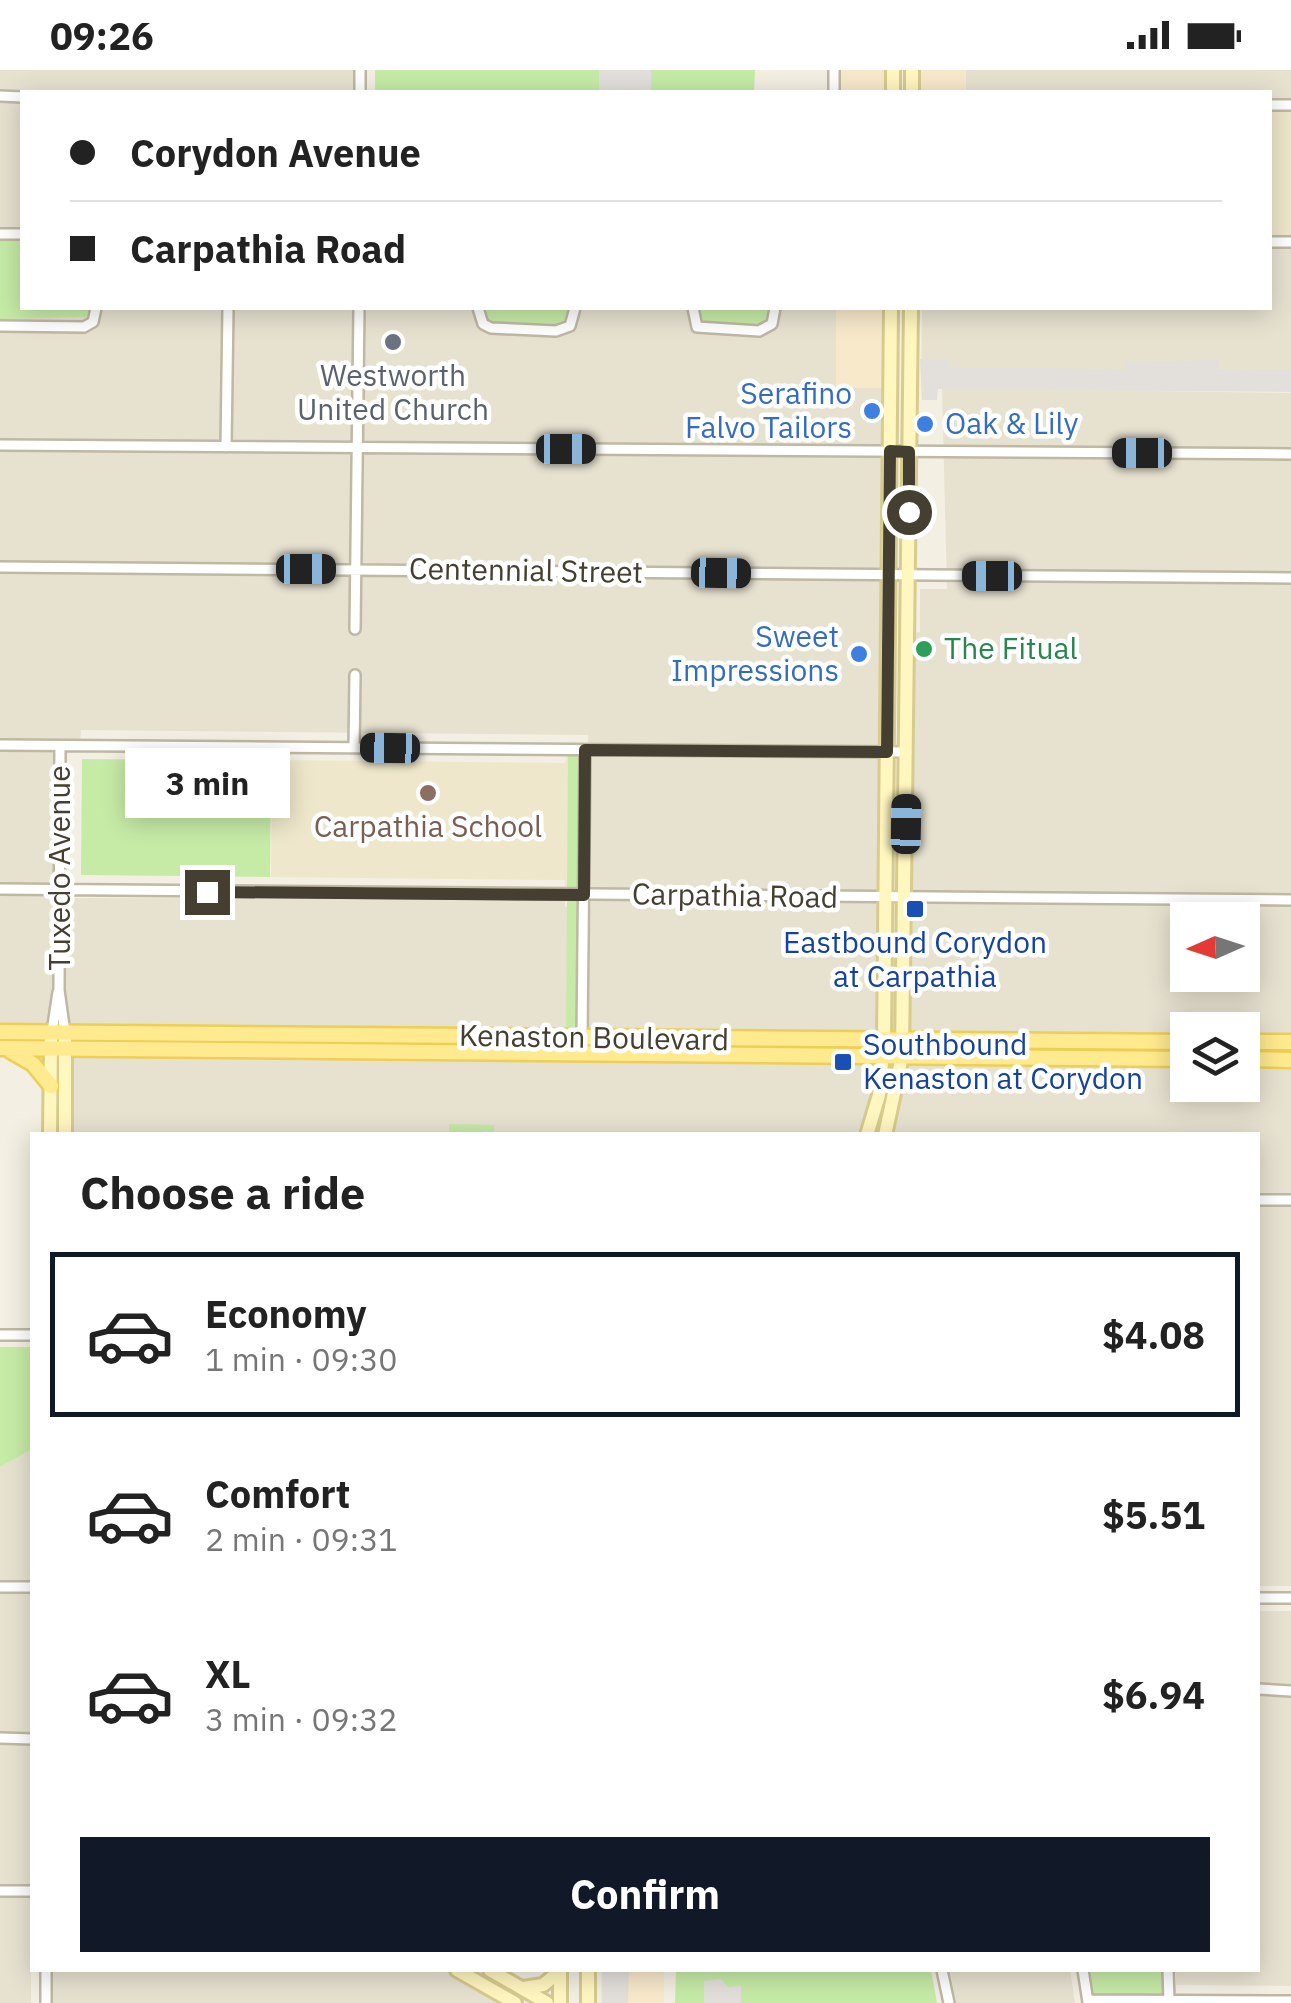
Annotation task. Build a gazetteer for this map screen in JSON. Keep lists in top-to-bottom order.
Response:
{
  "streets": {
    "main road": ["Tuxedo Avenue", "Kenaston Boulevard"],
    "street": ["Centennial Street", "Carpathia Road"]
  },
  "crossings": [
    ["Tuxedo Avenue", "Carpathia Road"],
    ["Tuxedo Avenue", "Kenaston Boulevard"]
  ],
  "places": {
    "other": [
      "Westworth United Church",
      "Serafino Falvo Tailors",
      "Oak & Lily",
      "The Fitual",
      "Sweet Impressions",
      "Carpathia School"
    ],
    "transit": ["Eastbound Corydon at Carpathia", "Southbound Kenaston at Corydon"]
  },
  "north": "left",
  "page": {
    "status": "09:26",
    "banner": ["Corydon Avenue", "Carpathia Road"],
    "bubble": "3 min",
    "heading": "Choose a ride",
    "list": [
      {
        "name": "Economy",
        "note": "1 min · 09:30",
        "value": "$4.08"
      },
      {
        "name": "Comfort",
        "note": "2 min · 09:31",
        "value": "$5.51"
      },
      {
        "name": "XL",
        "note": "3 min · 09:32",
        "value": "$6.94"
      }
    ],
    "buttons": "Confirm"
  }
}
